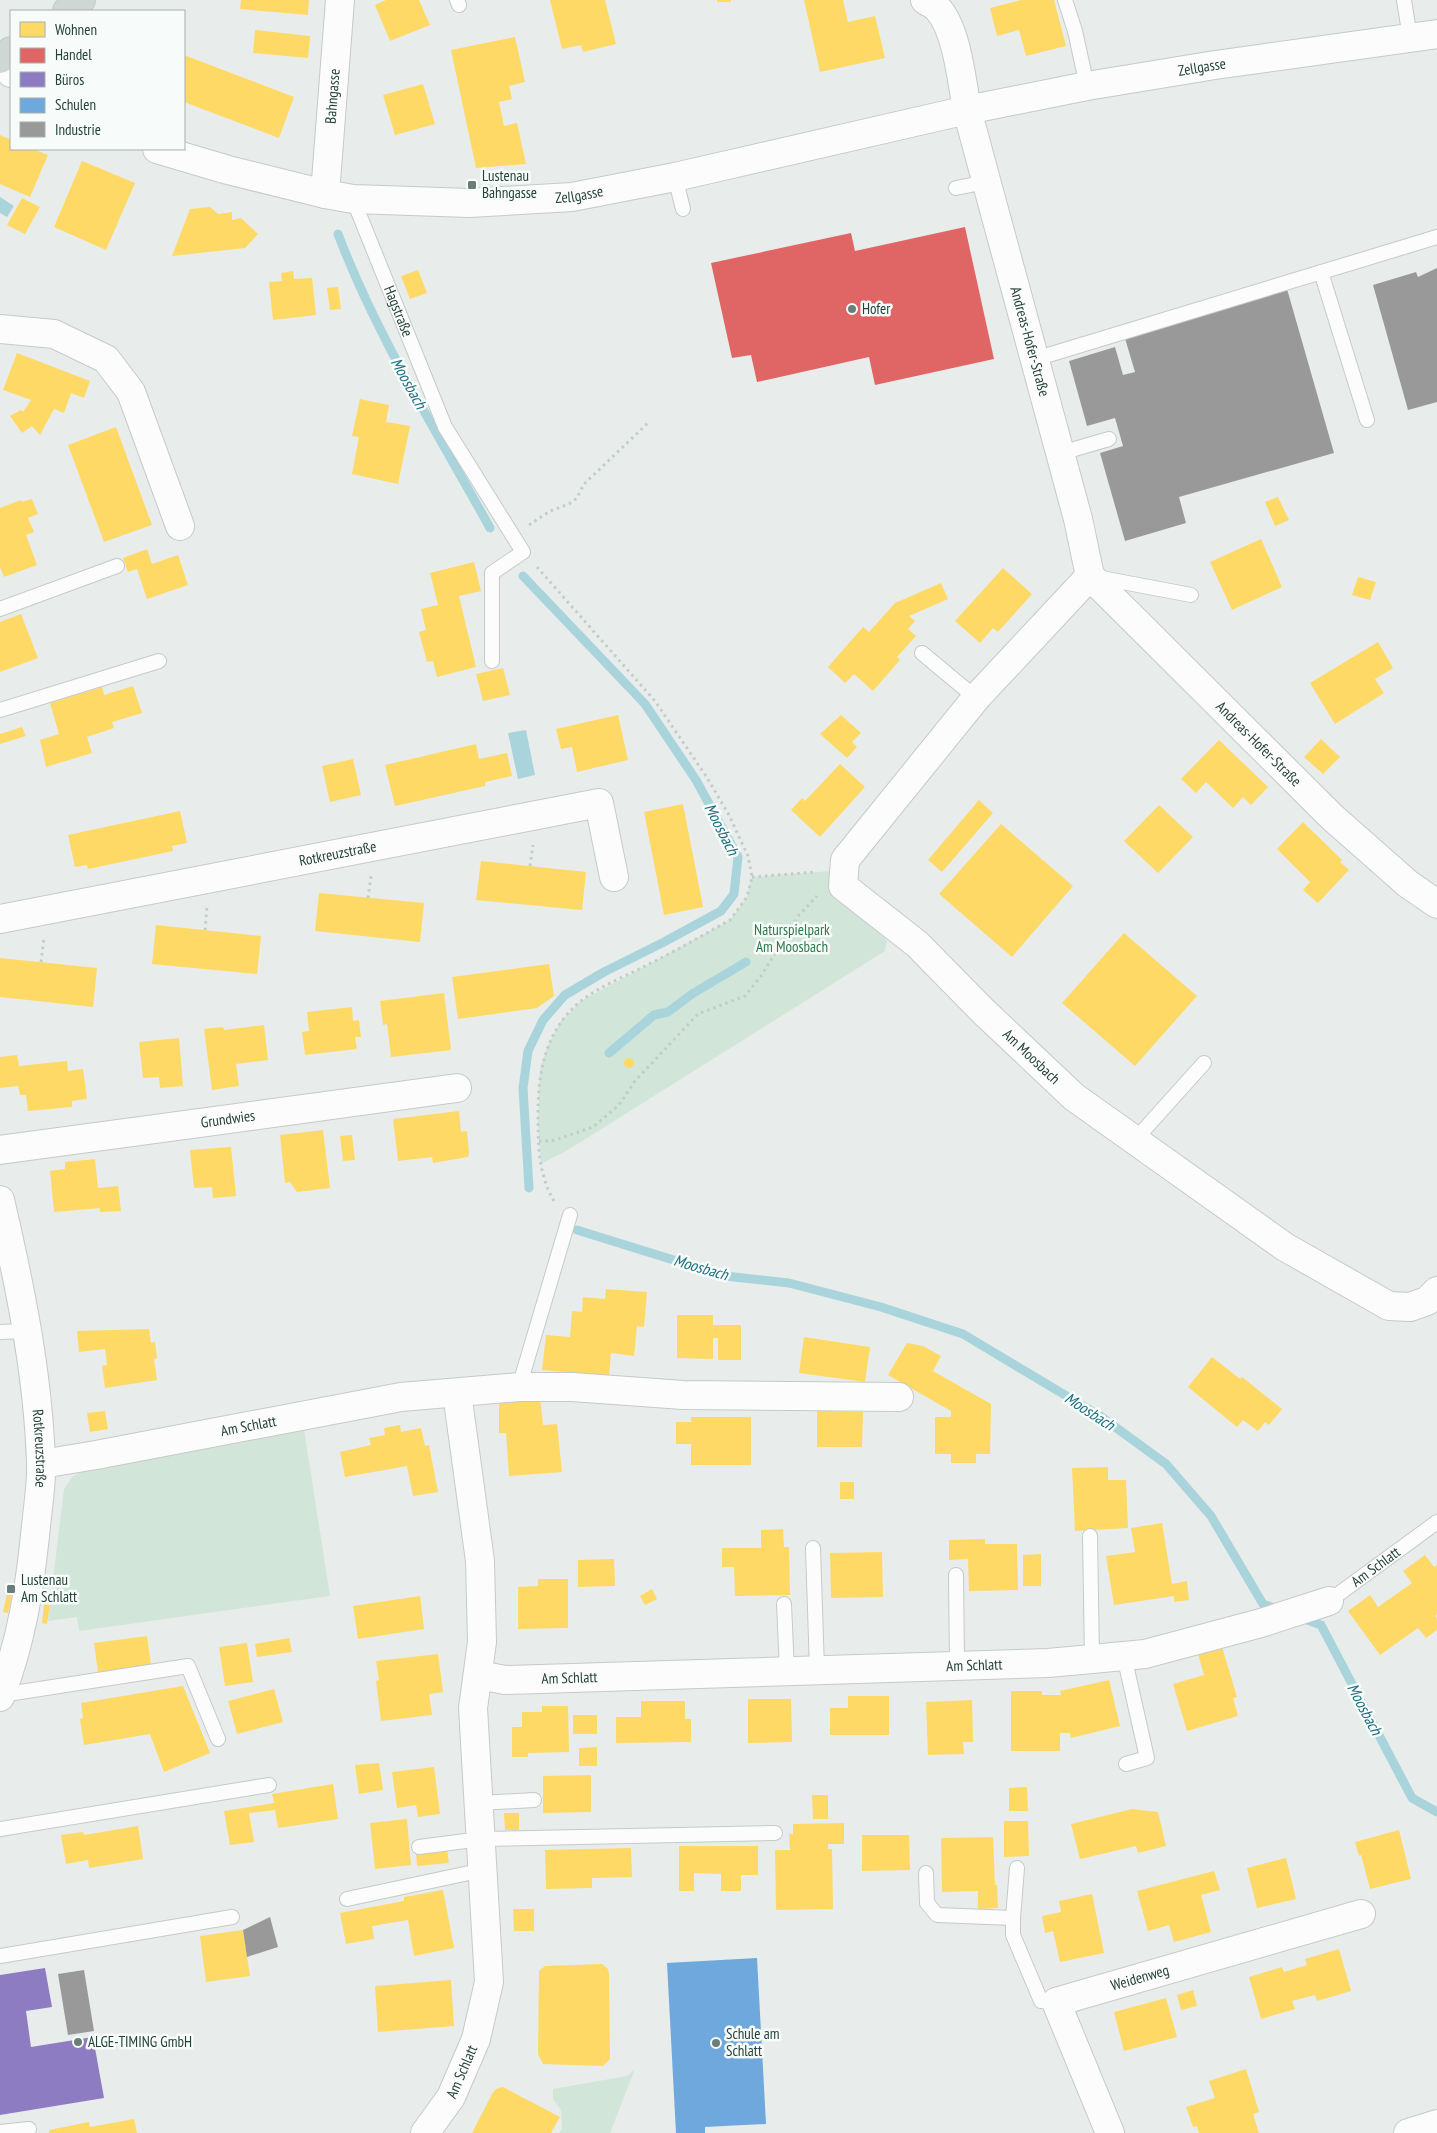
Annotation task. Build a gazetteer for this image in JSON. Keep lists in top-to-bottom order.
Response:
{
  "streets": {
    "street": [
      "Zellgasse",
      "Bahngasse",
      "Andreas-Hofer-Straße",
      "Rotkreuzstraße",
      "Am Moosbach",
      "Grundwies",
      "Am Schlatt",
      "Weidenweg"
    ],
    "lane": ["Hagstraße"]
  },
  "crossings": [
    ["Zellgasse", "Bahngasse"],
    ["Zellgasse", "Hagstraße"],
    ["Zellgasse", "Andreas-Hofer-Straße"],
    ["Rotkreuzstraße", "Am Schlatt"]
  ],
  "water": ["Moosbach"],
  "parks": ["Naturspielpark Am Moosbach"],
  "places": {
    "transit": ["Lustenau Bahngasse", "Lustenau Am Schlatt"],
    "other": ["Hofer", "ALGE-TIMING GmbH", "Schule am Schlatt"]
  },
  "legend": [
    "Wohnen",
    "Handel",
    "Büros",
    "Schulen",
    "Industrie"
  ]
}
